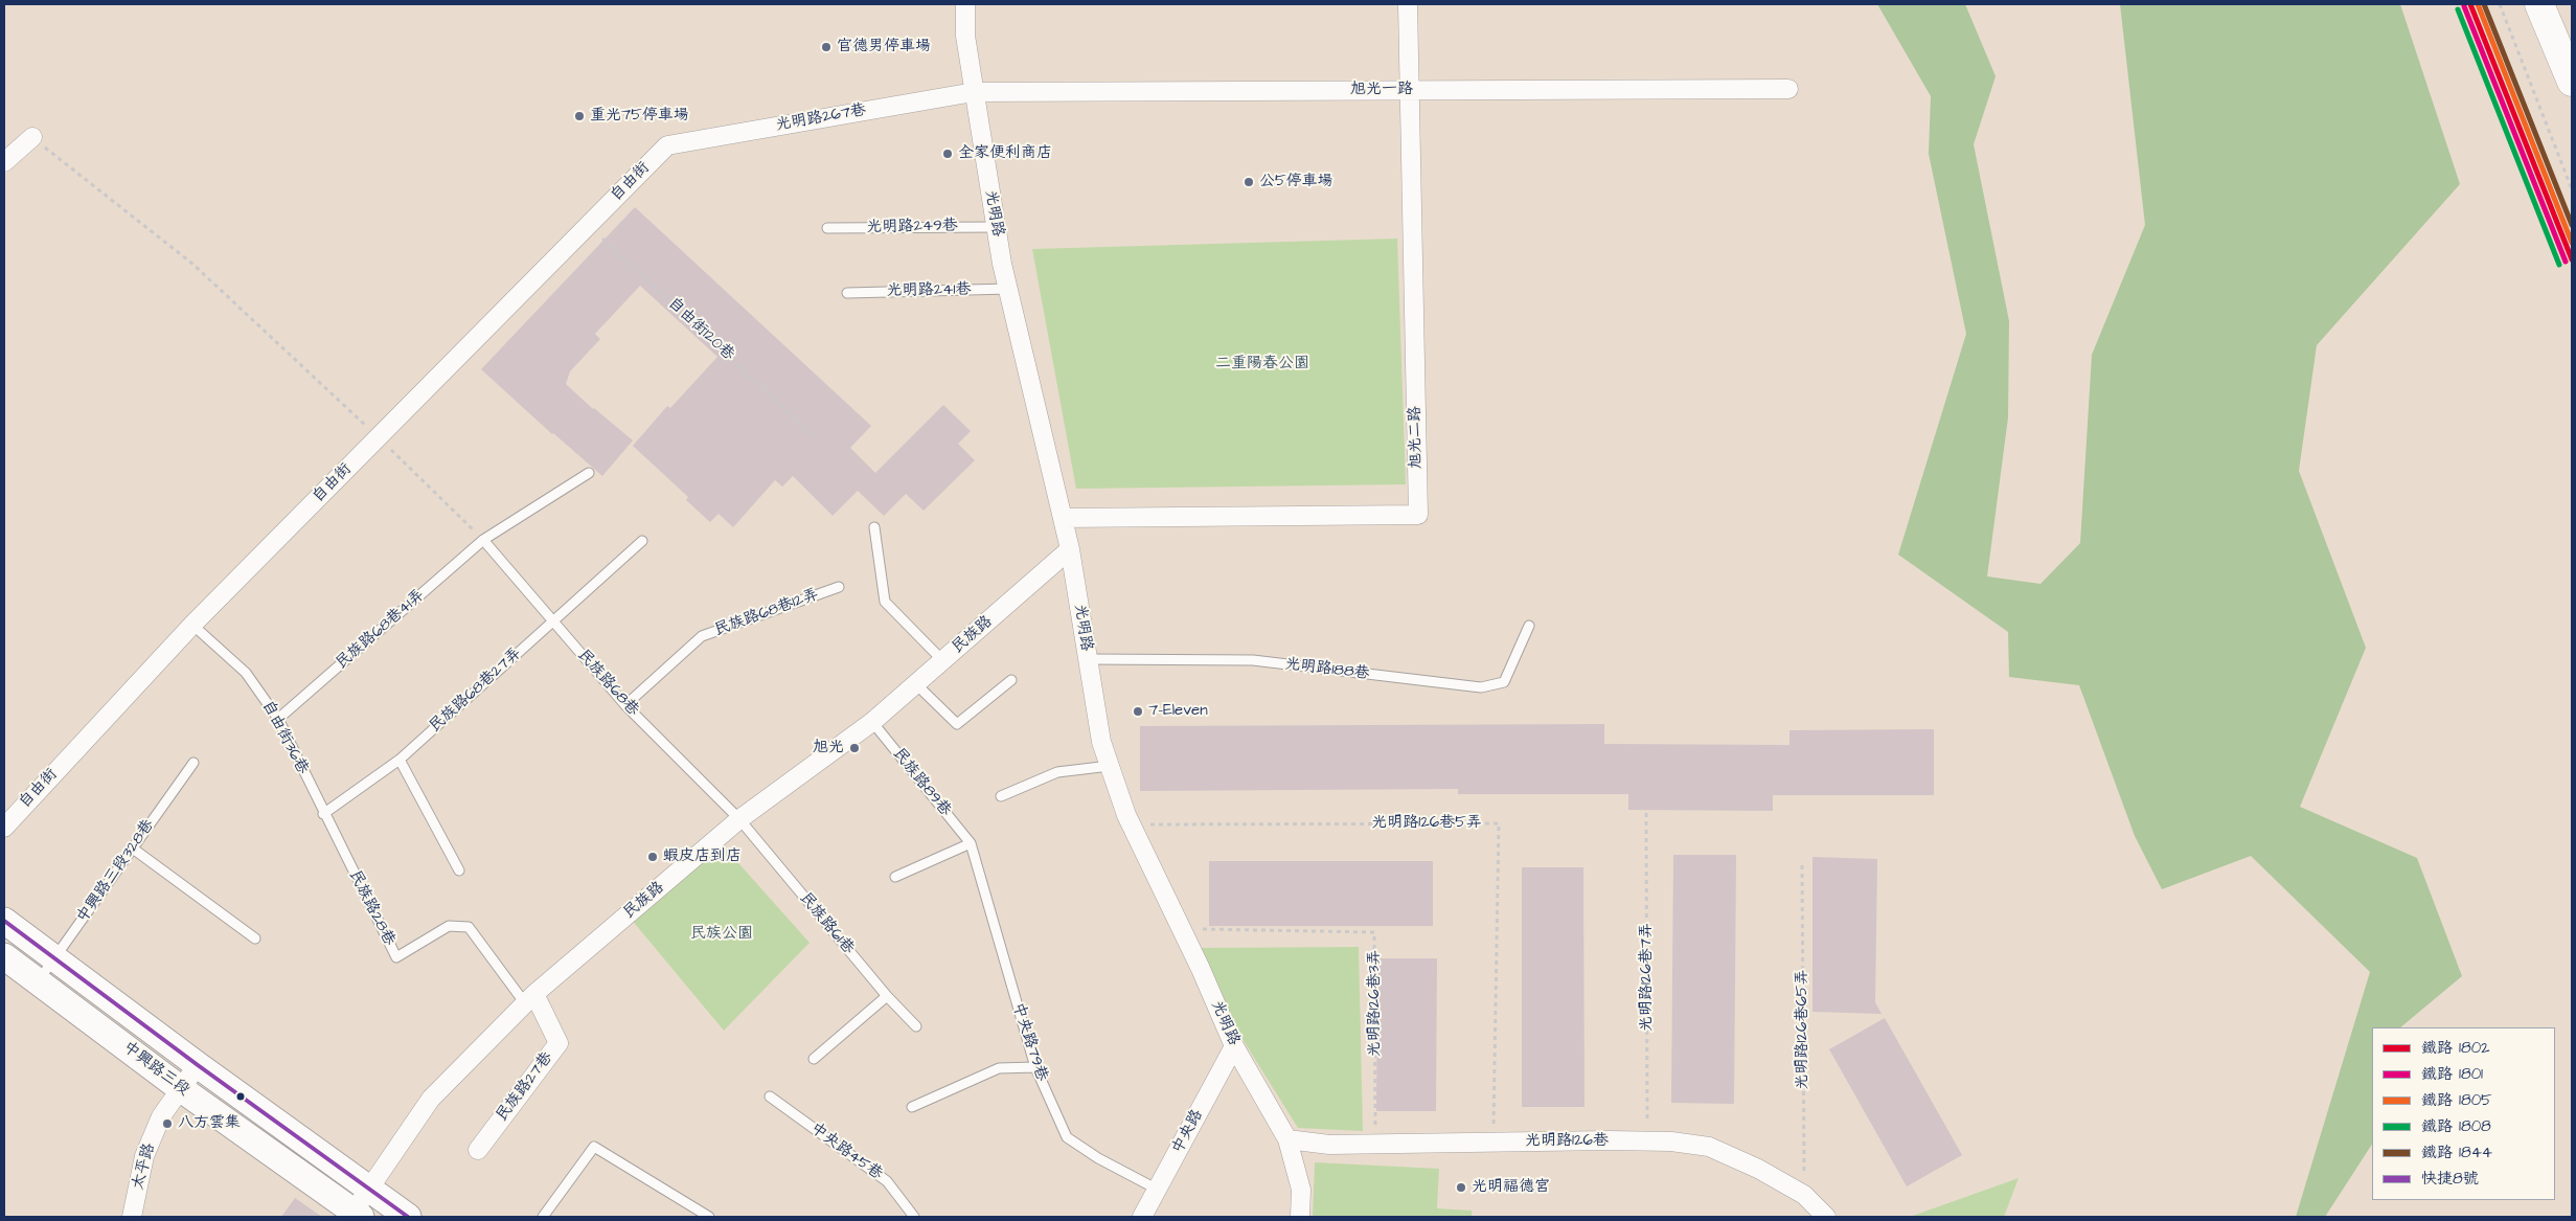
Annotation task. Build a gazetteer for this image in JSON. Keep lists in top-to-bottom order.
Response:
{
  "streets": {
    "main road": ["中興路三段"],
    "street": [
      "旭光一路",
      "光明路267巷",
      "自由街",
      "光明路",
      "旭光二路",
      "民族路",
      "民族路27巷",
      "中央路",
      "光明路126巷",
      "太平路"
    ],
    "lane": [
      "光明路249巷",
      "光明路241巷",
      "民族路68巷12弄",
      "民族路68巷41弄",
      "光明路188巷",
      "民族路68巷",
      "民族路68巷27弄",
      "自由街36巷",
      "民族路89巷",
      "中興路三段328巷",
      "民族路28巷",
      "民族路61巷",
      "中央路79巷",
      "中央路45巷"
    ],
    "path": [
      "自由街120巷",
      "光明路126巷5弄",
      "光明路126巷7弄",
      "光明路126巷3弄",
      "光明路126巷65弄"
    ]
  },
  "crossings": [
    ["旭光一路", "光明路267巷"],
    ["旭光一路", "光明路"],
    ["旭光一路", "旭光二路"],
    ["光明路267巷", "自由街"],
    ["光明路267巷", "光明路"],
    ["自由街", "自由街120巷"],
    ["自由街", "自由街36巷"],
    ["光明路", "光明路249巷"],
    ["光明路", "光明路241巷"],
    ["光明路", "旭光二路"],
    ["光明路", "民族路"],
    ["光明路", "光明路188巷"],
    ["光明路", "光明路126巷5弄"],
    ["光明路", "光明路126巷3弄"],
    ["光明路", "中央路"],
    ["光明路", "光明路126巷"],
    ["民族路68巷12弄", "民族路68巷"],
    ["民族路68巷41弄", "民族路68巷"],
    ["民族路68巷41弄", "自由街36巷"],
    ["民族路", "民族路68巷"],
    ["民族路", "民族路89巷"],
    ["民族路", "民族路28巷"],
    ["民族路", "民族路61巷"],
    ["民族路", "中興路三段"],
    ["民族路", "民族路27巷"],
    ["民族路68巷", "民族路68巷27弄"],
    ["民族路68巷", "民族路61巷"],
    ["民族路68巷27弄", "自由街36巷"],
    ["民族路68巷27弄", "民族路28巷"],
    ["自由街36巷", "民族路28巷"],
    ["民族路89巷", "中央路79巷"],
    ["光明路126巷5弄", "光明路126巷"],
    ["中興路三段328巷", "中興路三段"],
    ["民族路28巷", "民族路27巷"],
    ["光明路126巷7弄", "光明路126巷"],
    ["光明路126巷3弄", "光明路126巷"],
    ["光明路126巷65弄", "光明路126巷"],
    ["中央路79巷", "中央路"],
    ["中興路三段", "太平路"]
  ],
  "parks": ["二重陽春公園", "民族公園"],
  "places": [
    "官德男停車場",
    "重光75停車場",
    "全家便利商店",
    "公5停車場",
    "7-Eleven",
    "旭光",
    "蝦皮店到店",
    "八方雲集",
    "光明福德宮"
  ],
  "lines": [
    "rail line 1802",
    "rail line 1805",
    "rail line 1844",
    "rail line 1801",
    "rail line 1808",
    "transit line 快捷8號"
  ],
  "legend": [
    "鐵路 1802",
    "鐵路 1801",
    "鐵路 1805",
    "鐵路 1808",
    "鐵路 1844",
    "快捷8號"
  ]
}
